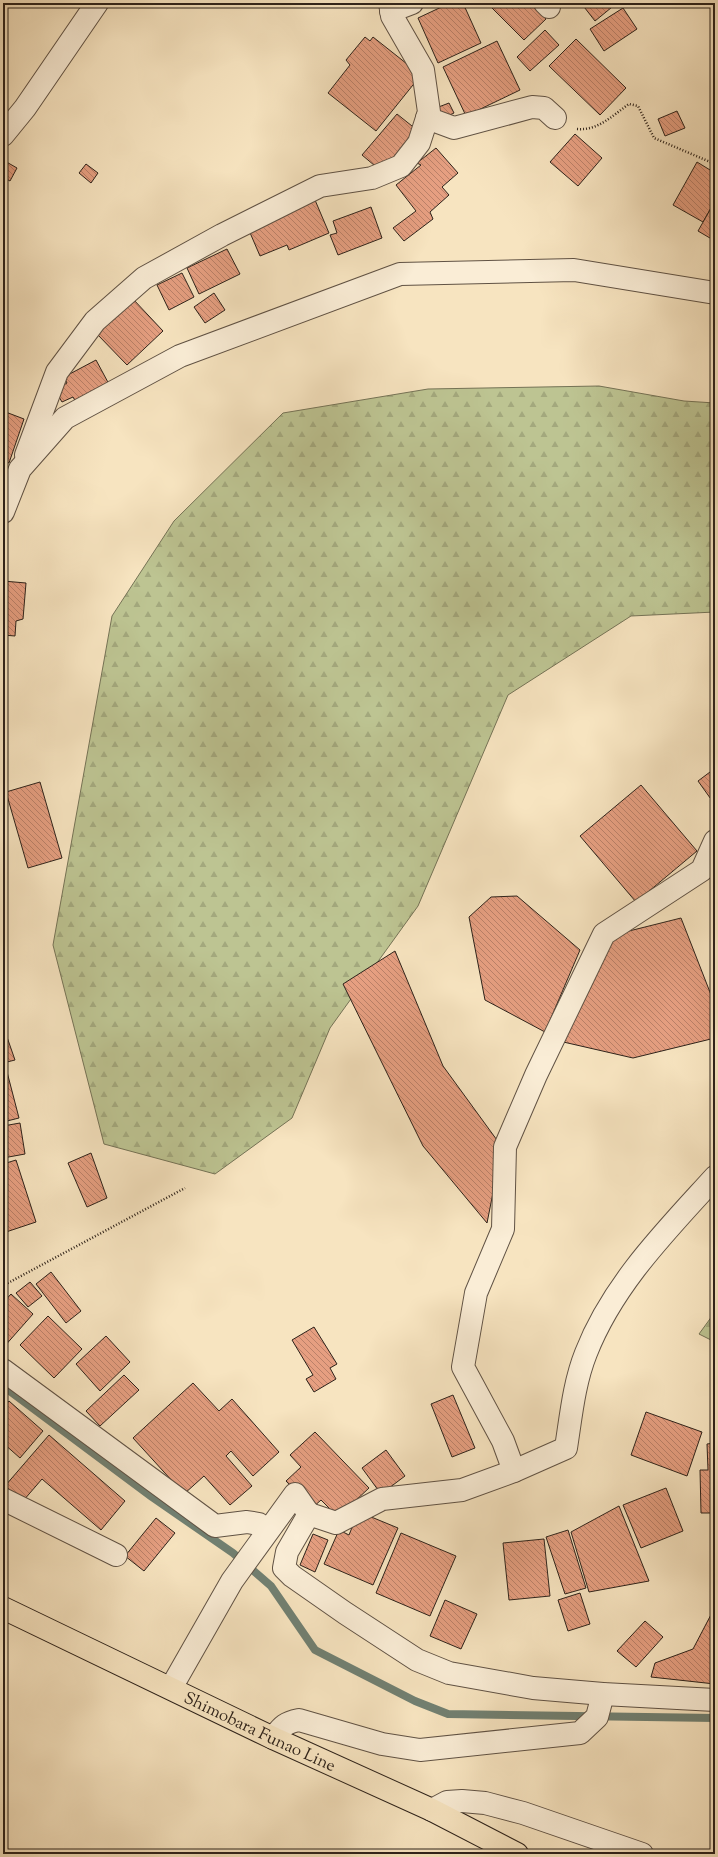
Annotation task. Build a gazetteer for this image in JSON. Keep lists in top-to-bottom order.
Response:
{
  "streets": {
    "main road": ["Shimobara Funao Line"]
  }
}
